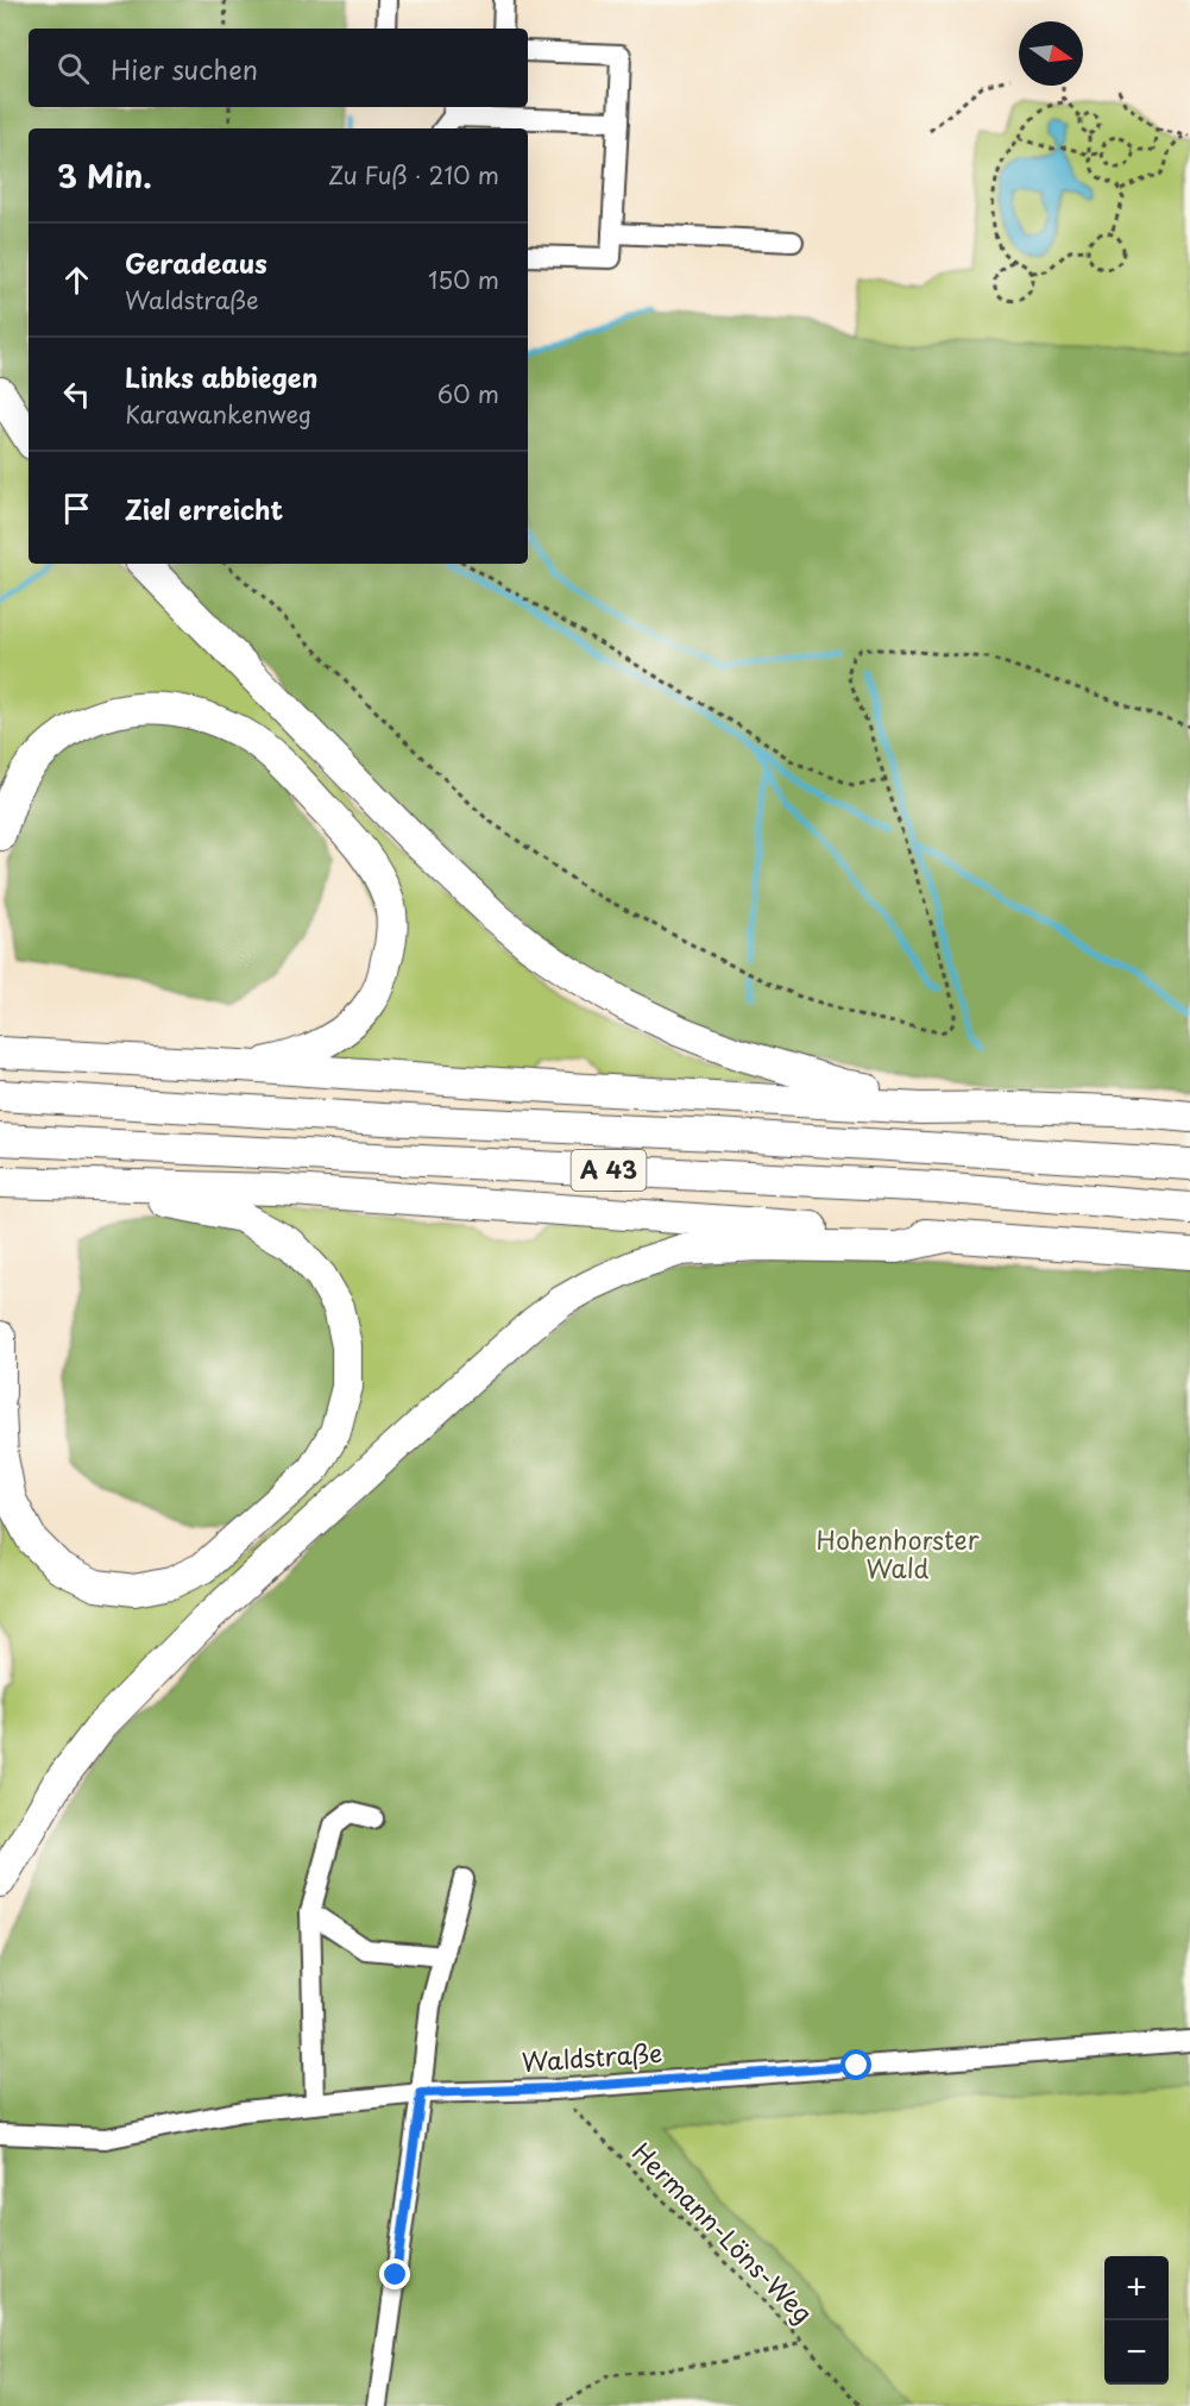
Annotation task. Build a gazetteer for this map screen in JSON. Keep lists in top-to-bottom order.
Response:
{
  "streets": {
    "highway": ["A 43"],
    "street": ["Waldstraße"],
    "path": ["Hermann-Löns-Weg"]
  },
  "crossings": [
    ["Waldstraße", "Hermann-Löns-Weg"]
  ],
  "parks": ["Hohenhorster Wald"],
  "north": "right",
  "page": {
    "search": "Hier suchen",
    "heading": ["3 Min.", "Zu Fuß · 210 m"],
    "list": [
      ["Geradeaus", "Waldstraße", "150 m"],
      ["Links abbiegen", "Karawankenweg", "60 m"],
      "Ziel erreicht"
    ],
    "map_buttons": ["+", "−"]
  }
}
